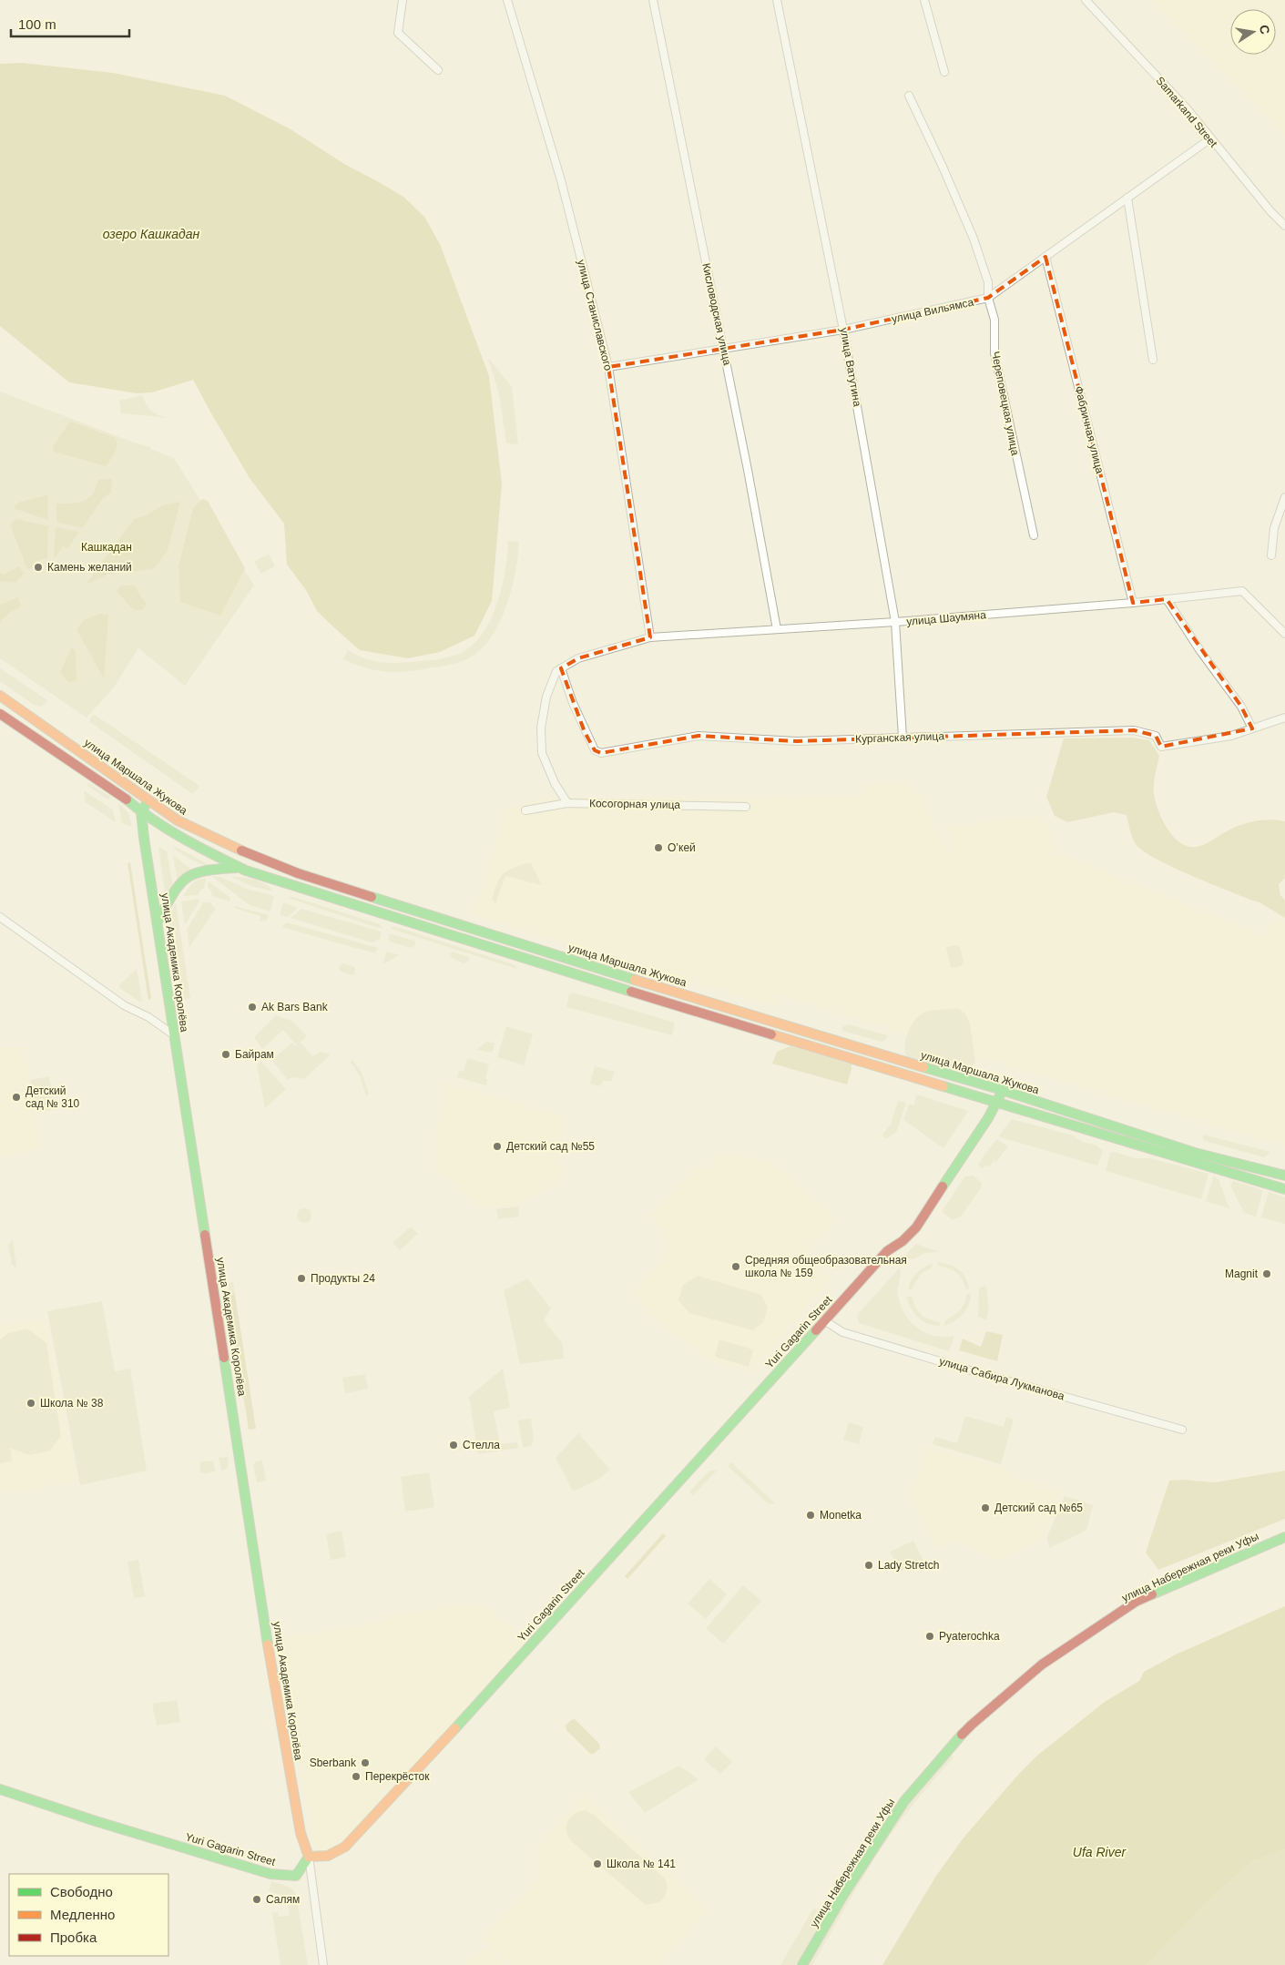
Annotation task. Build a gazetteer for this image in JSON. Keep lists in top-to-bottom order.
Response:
{
  "streets": {
    "main road": [
      "улица Маршала Жукова",
      "улица Академика Королёва",
      "Yuri Gagarin Street",
      "улица Набережная реки Уфы"
    ],
    "street": [
      "Samarkand Street",
      "улица Вильямса",
      "Кисловодская улица",
      "улица Станиславского",
      "улица Ватутина",
      "Череповецкая улица",
      "Фабричная улица",
      "улица Шаумяна",
      "Курганская улица",
      "Косогорная улица",
      "улица Сабира Лукманова"
    ]
  },
  "crossings": [
    ["Samarkand Street", "улица Вильямса"],
    ["улица Вильямса", "Кисловодская улица"],
    ["улица Вильямса", "улица Станиславского"],
    ["улица Вильямса", "улица Ватутина"],
    ["улица Вильямса", "Череповецкая улица"],
    ["улица Вильямса", "Фабричная улица"],
    ["Кисловодская улица", "улица Шаумяна"],
    ["улица Станиславского", "улица Шаумяна"],
    ["улица Ватутина", "улица Шаумяна"],
    ["улица Ватутина", "Курганская улица"],
    ["Фабричная улица", "улица Шаумяна"],
    ["улица Шаумяна", "Курганская улица"],
    ["улица Маршала Жукова", "улица Академика Королёва"],
    ["улица Маршала Жукова", "Yuri Gagarin Street"],
    ["улица Академика Королёва", "Yuri Gagarin Street"],
    ["Yuri Gagarin Street", "улица Сабира Лукманова"]
  ],
  "water": ["озеро Кашкадан", "Ufa River"],
  "parks": ["Кашкадан"],
  "places": [
    "Камень желаний",
    "О’кей",
    "Ak Bars Bank",
    "Байрам",
    "Детский сад № 310",
    "Детский сад №55",
    "Средняя общеобразовательная школа № 159",
    "Magnit",
    "Продукты 24",
    "Школа № 38",
    "Стелла",
    "Детский сад №65",
    "Monetka",
    "Lady Stretch",
    "Pyaterochka",
    "Sberbank",
    "Перекрёсток",
    "Школа № 141",
    "Салям"
  ],
  "legend": ["Свободно", "Медленно", "Пробка"],
  "scale_bar": "100 m",
  "north": "right"
}
